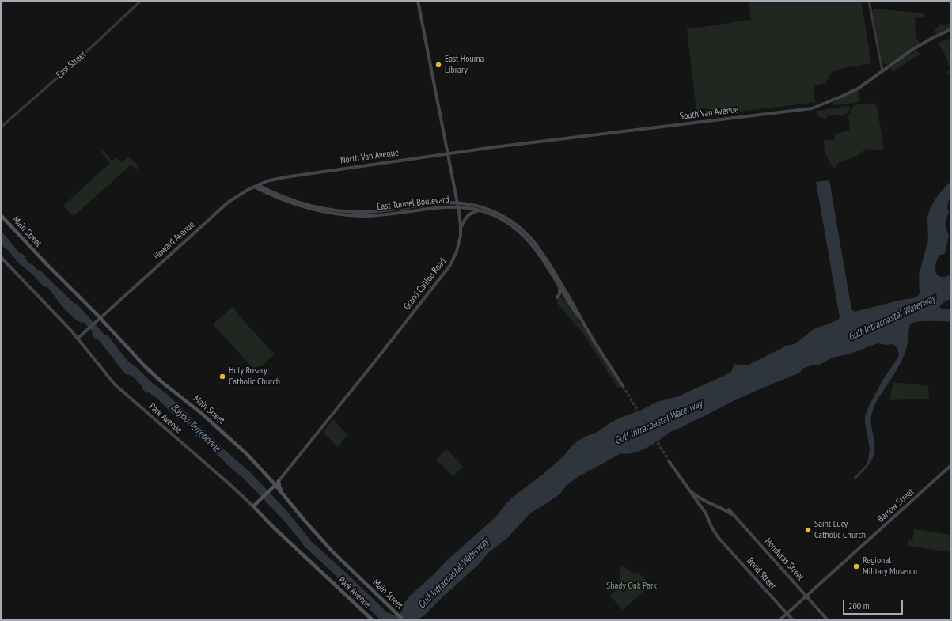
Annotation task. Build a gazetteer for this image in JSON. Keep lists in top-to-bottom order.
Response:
{
  "streets": {
    "main road": [
      "South Van Avenue",
      "North Van Avenue",
      "East Tunnel Boulevard",
      "Main Street",
      "Howard Avenue",
      "Grand Caillou Road",
      "Park Avenue",
      "Barrow Street",
      "Honduras Street",
      "Bond Street"
    ],
    "street": ["East Street"]
  },
  "crossings": [
    ["South Van Avenue", "North Van Avenue"],
    ["South Van Avenue", "Grand Caillou Road"],
    ["North Van Avenue", "Howard Avenue"],
    ["North Van Avenue", "Grand Caillou Road"],
    ["East Tunnel Boulevard", "Howard Avenue"],
    ["East Tunnel Boulevard", "Grand Caillou Road"],
    ["Main Street", "Howard Avenue"],
    ["Main Street", "Grand Caillou Road"],
    ["Howard Avenue", "Park Avenue"],
    ["Grand Caillou Road", "Park Avenue"],
    ["Barrow Street", "Honduras Street"],
    ["Barrow Street", "Bond Street"]
  ],
  "water": ["Gulf Intracoastal Waterway", "Bayou Terrebonne"],
  "parks": ["Shady Oak Park"],
  "places": [
    "East Houma Library",
    "Holy Rosary Catholic Church",
    "Saint Lucy Catholic Church",
    "Regional Military Museum"
  ],
  "scale_bar": "200 m"
}
